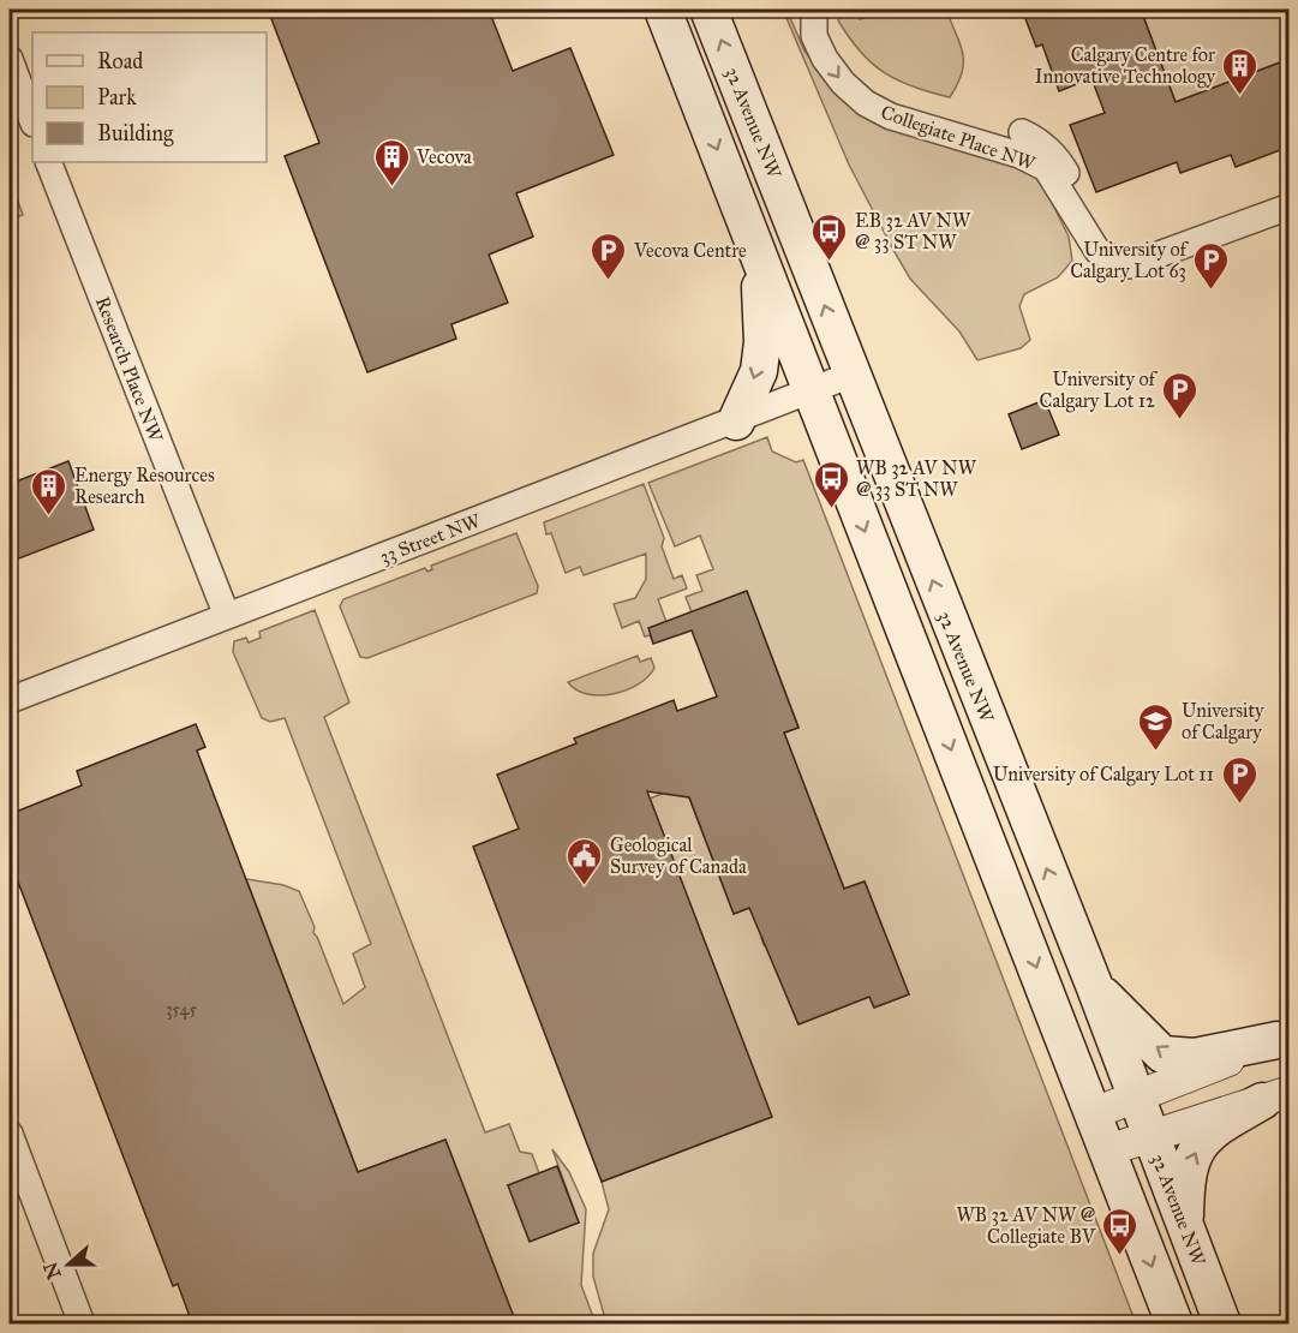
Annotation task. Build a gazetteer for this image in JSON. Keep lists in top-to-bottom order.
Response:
{
  "streets": {
    "main road": ["32 Avenue NW"],
    "street": ["Collegiate Place NW", "Research Place NW", "33 Street NW"]
  },
  "crossings": [
    ["32 Avenue NW", "33 Street NW"],
    ["Research Place NW", "33 Street NW"]
  ],
  "one_way": ["Collegiate Place NW"],
  "places": {
    "building": ["Calgary Centre for Innovative Technology", "Vecova", "Energy Resources Research"],
    "bus stop": ["EB 32 AV NW @ 33 ST NW", "WB 32 AV NW @ 33 ST NW", "WB 32 AV NW @ Collegiate BV"],
    "parking": [
      "Vecova Centre",
      "University of Calgary Lot 63",
      "University of Calgary Lot 12",
      "University of Calgary Lot 11"
    ],
    "school or university": ["University of Calgary"],
    "public building": ["Geological Survey of Canada"]
  },
  "house_numbers": ["3545"],
  "legend": ["Road", "Park", "Building"],
  "north": "left"
}
